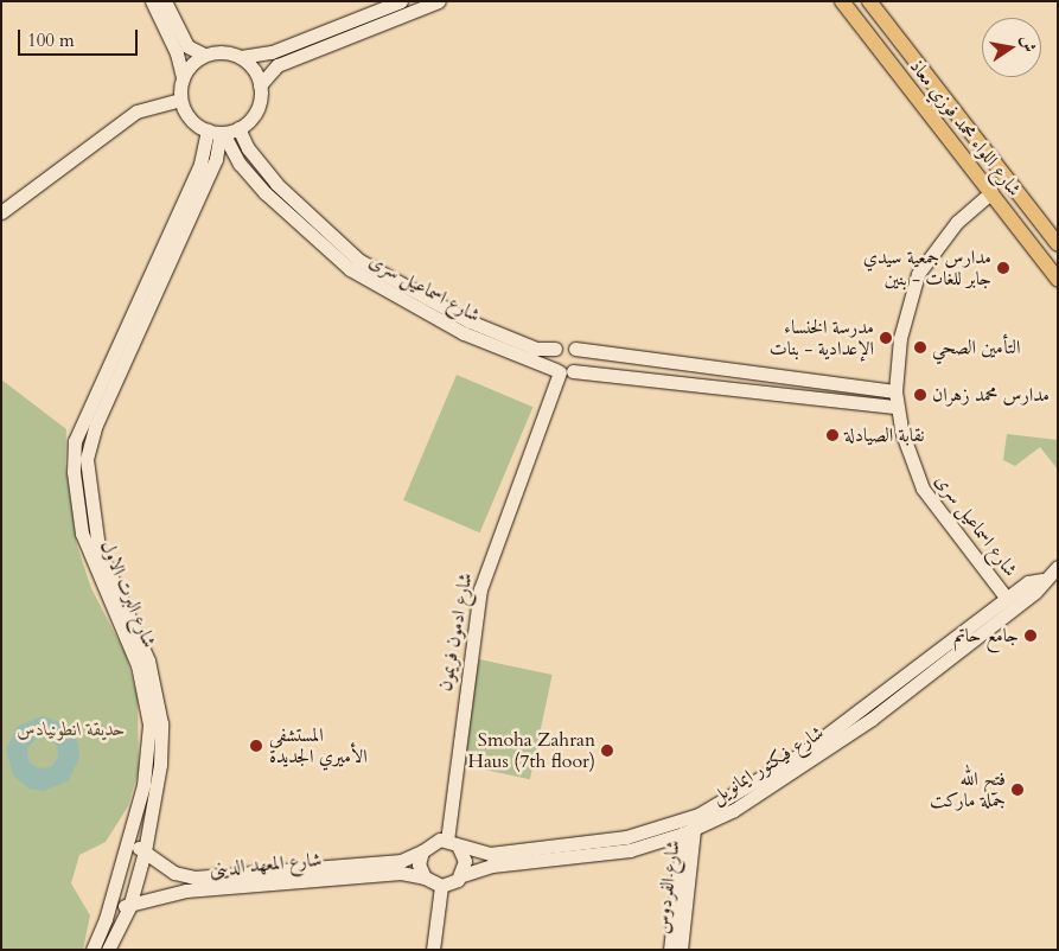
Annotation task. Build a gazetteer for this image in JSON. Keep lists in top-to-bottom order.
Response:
{
  "streets": {
    "main road": [
      "شارع اللواء محمد فوزي معاذ",
      "شارع اسماعيل سرى",
      "شارع البرت الاول",
      "شارع ادمون فريمون",
      "شارع فيكتور ايمانويل",
      "شارع المعهد الدينى",
      "شارع الفردوس"
    ]
  },
  "crossings": [
    ["شارع اللواء محمد فوزي معاذ", "شارع اسماعيل سرى"],
    ["شارع اسماعيل سرى", "شارع البرت الاول"],
    ["شارع اسماعيل سرى", "شارع ادمون فريمون"],
    ["شارع اسماعيل سرى", "شارع فيكتور ايمانويل"],
    ["شارع البرت الاول", "شارع المعهد الدينى"],
    ["شارع ادمون فريمون", "شارع فيكتور ايمانويل"],
    ["شارع ادمون فريمون", "شارع المعهد الدينى"],
    ["شارع فيكتور ايمانويل", "شارع المعهد الدينى"],
    ["شارع فيكتور ايمانويل", "شارع الفردوس"]
  ],
  "parks": ["حديقة انطونيادس"],
  "places": [
    "مدارس جمعية سيدي جابر للغات - بنين",
    "مدرسة الخنساء الإعدادية - بنات",
    "التأمين الصحي",
    "مدارس محمد زهران",
    "نقابة الصيادلة",
    "جامع حاتم",
    "المستشفى الأميري الجديدة",
    "Smoha Zahran Haus (7th floor)",
    "فتح الله جملة ماركت"
  ],
  "scale_bar": "100 m",
  "north": "right"
}
